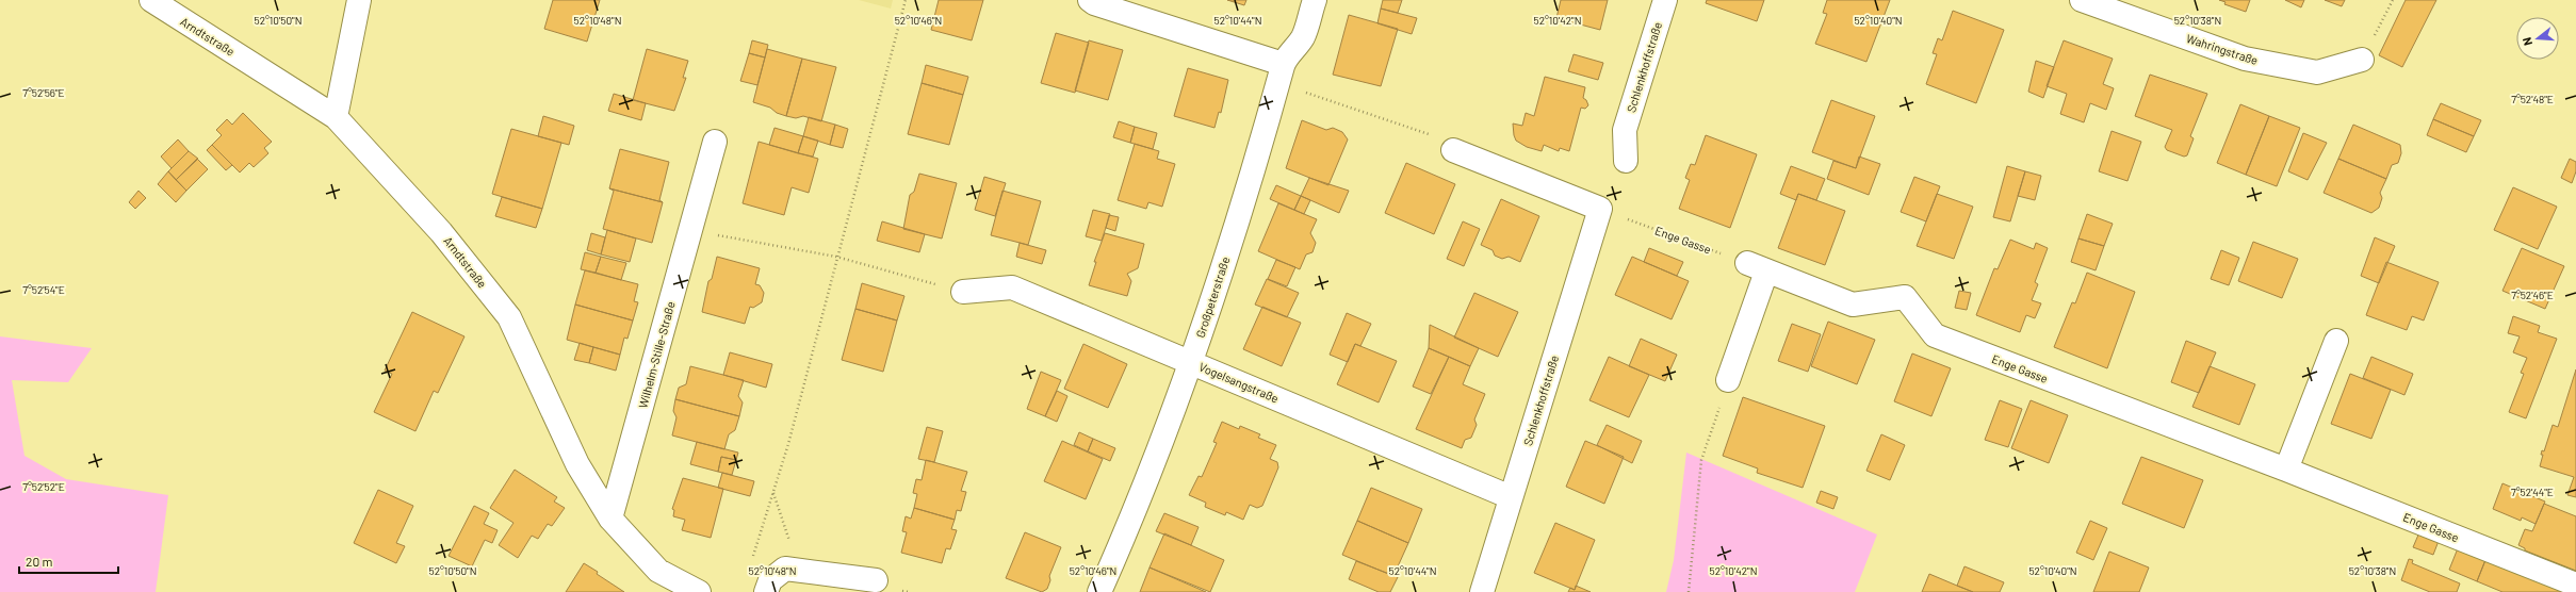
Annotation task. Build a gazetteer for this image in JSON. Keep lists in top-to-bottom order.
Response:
{
  "streets": {
    "street": [
      "Arndtstraße",
      "Wahringstraße",
      "Schlenkhoffstraße",
      "Enge Gasse",
      "Großpeterstraße",
      "Wilhelm-Stille-Straße",
      "Vogelsangstraße"
    ]
  },
  "crossings": [
    ["Arndtstraße", "Wilhelm-Stille-Straße"],
    ["Schlenkhoffstraße", "Enge Gasse"],
    ["Schlenkhoffstraße", "Vogelsangstraße"],
    ["Großpeterstraße", "Vogelsangstraße"]
  ],
  "scale_bar": "20 m",
  "north": "left",
  "coordinates": [
    "52°10'50\"N",
    "52°10'48\"N",
    "52°10'46\"N",
    "52°10'44\"N",
    "52°10'42\"N",
    "52°10'40\"N",
    "52°10'38\"N",
    "7°52'56\"E",
    "7°52'48\"E",
    "7°52'54\"E",
    "7°52'46\"E",
    "7°52'52\"E",
    "7°52'44\"E"
  ]
}
